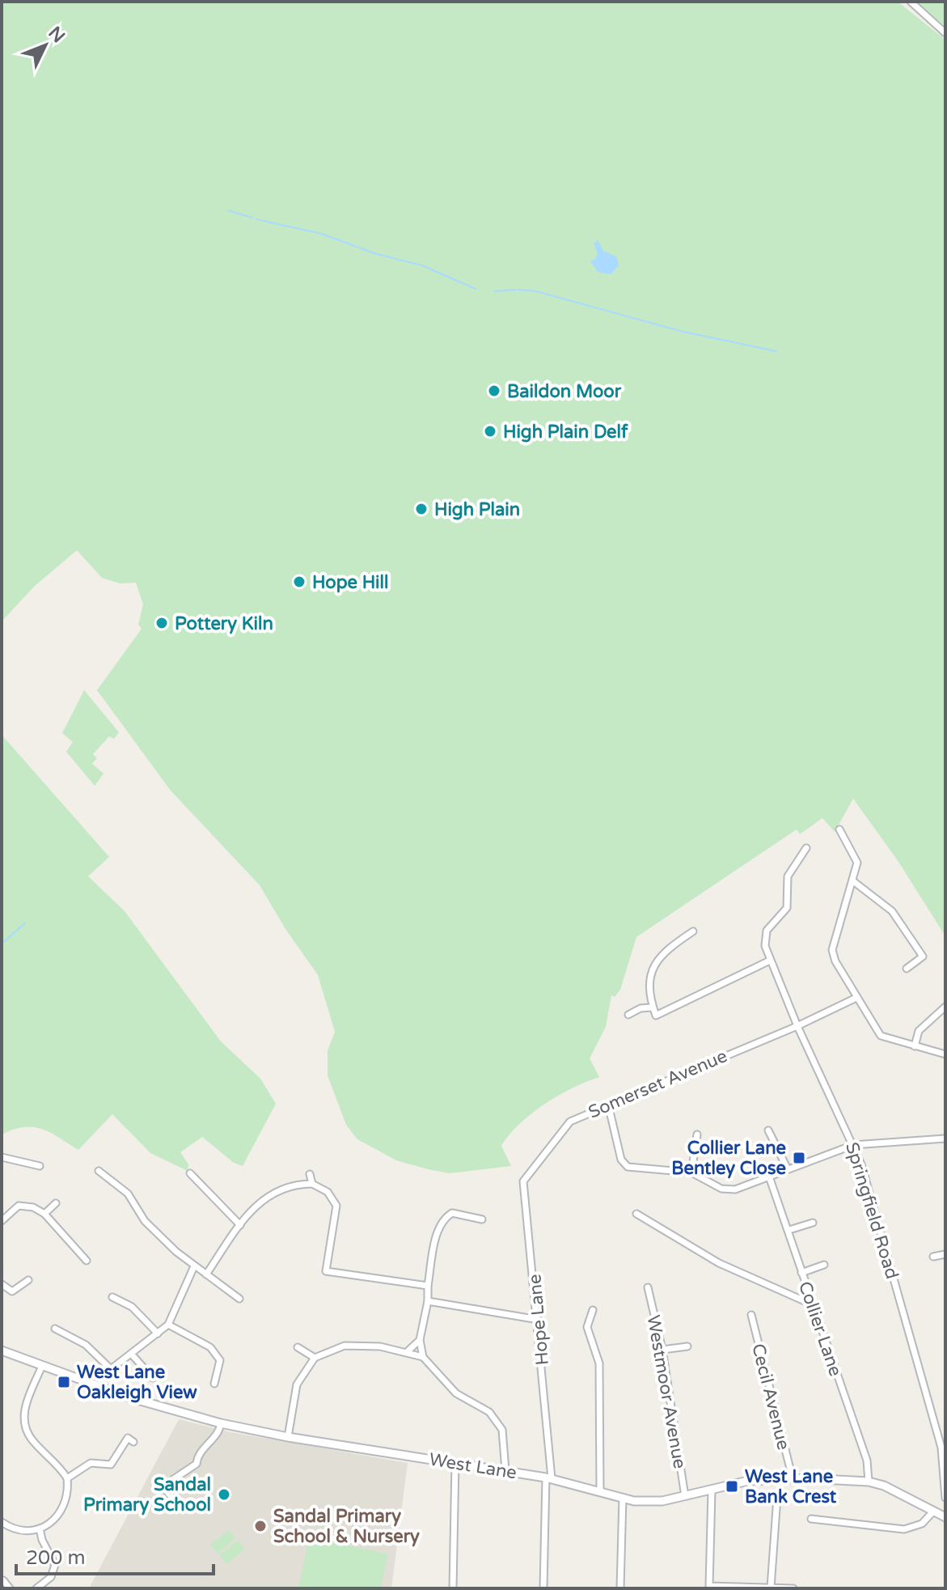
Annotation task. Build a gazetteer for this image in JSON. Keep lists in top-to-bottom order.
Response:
{
  "streets": {
    "street": [
      "Somerset Avenue",
      "Springfield Road",
      "Hope Lane",
      "Collier Lane",
      "Westmoor Avenue",
      "Cecil Avenue",
      "West Lane"
    ]
  },
  "crossings": [
    ["Somerset Avenue", "Springfield Road"],
    ["Somerset Avenue", "Hope Lane"],
    ["Hope Lane", "West Lane"],
    ["Collier Lane", "West Lane"],
    ["Westmoor Avenue", "West Lane"],
    ["Cecil Avenue", "West Lane"]
  ],
  "places": {
    "other": [
      "Baildon Moor",
      "High Plain Delf",
      "High Plain",
      "Hope Hill",
      "Pottery Kiln",
      "Sandal Primary School",
      "Sandal Primary School & Nursery"
    ],
    "transit": ["Collier Lane Bentley Close", "West Lane Oakleigh View", "West Lane Bank Crest"]
  },
  "scale_bar": "200 m",
  "north": "top right"
}
